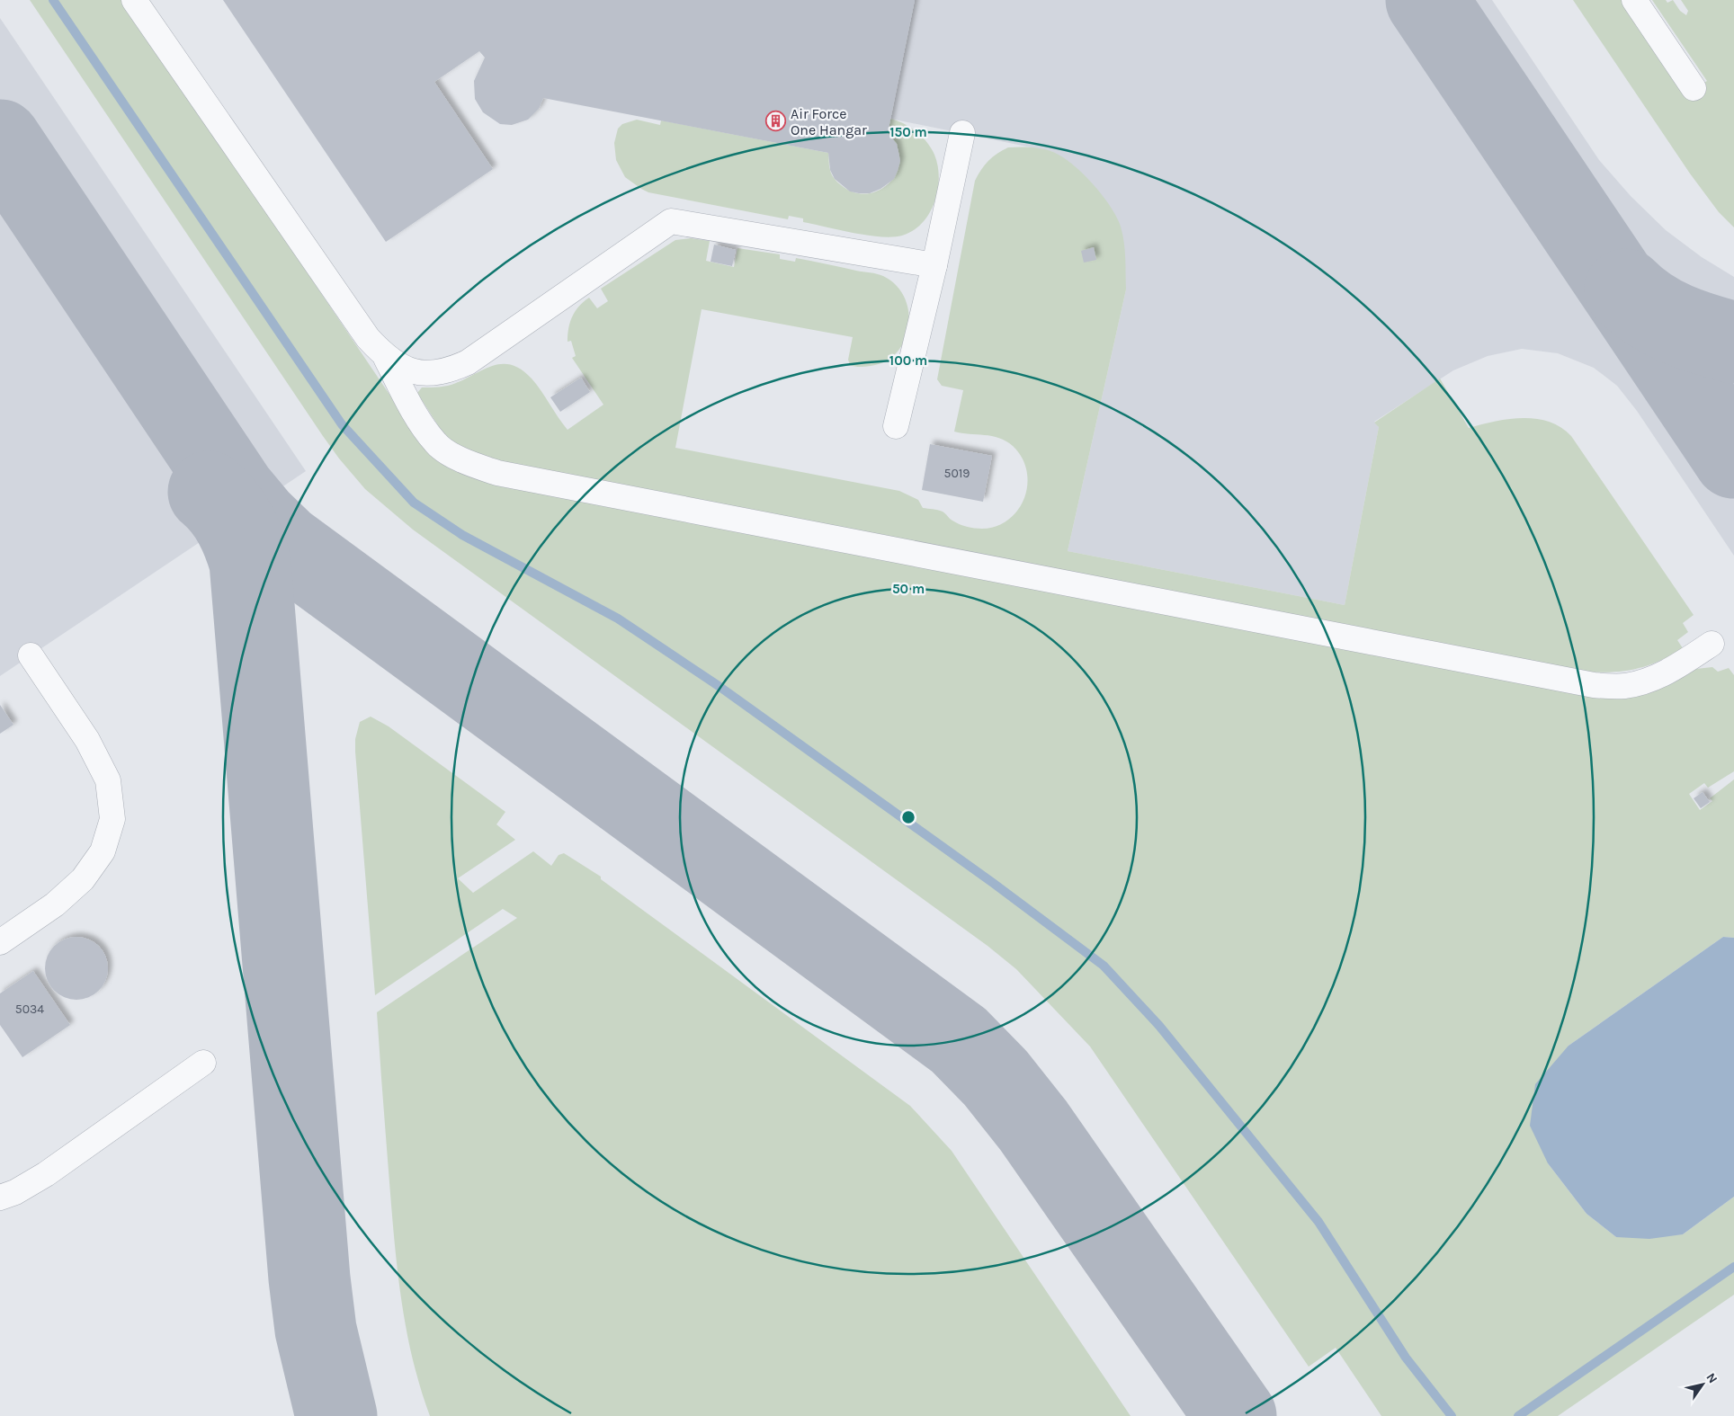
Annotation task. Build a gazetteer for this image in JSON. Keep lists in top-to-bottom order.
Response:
{
  "places": {
    "building": ["Air Force One Hangar"]
  },
  "house_numbers": ["5019", "5034"],
  "north": "top right",
  "rings": ["150 m", "100 m", "50 m"]
}
